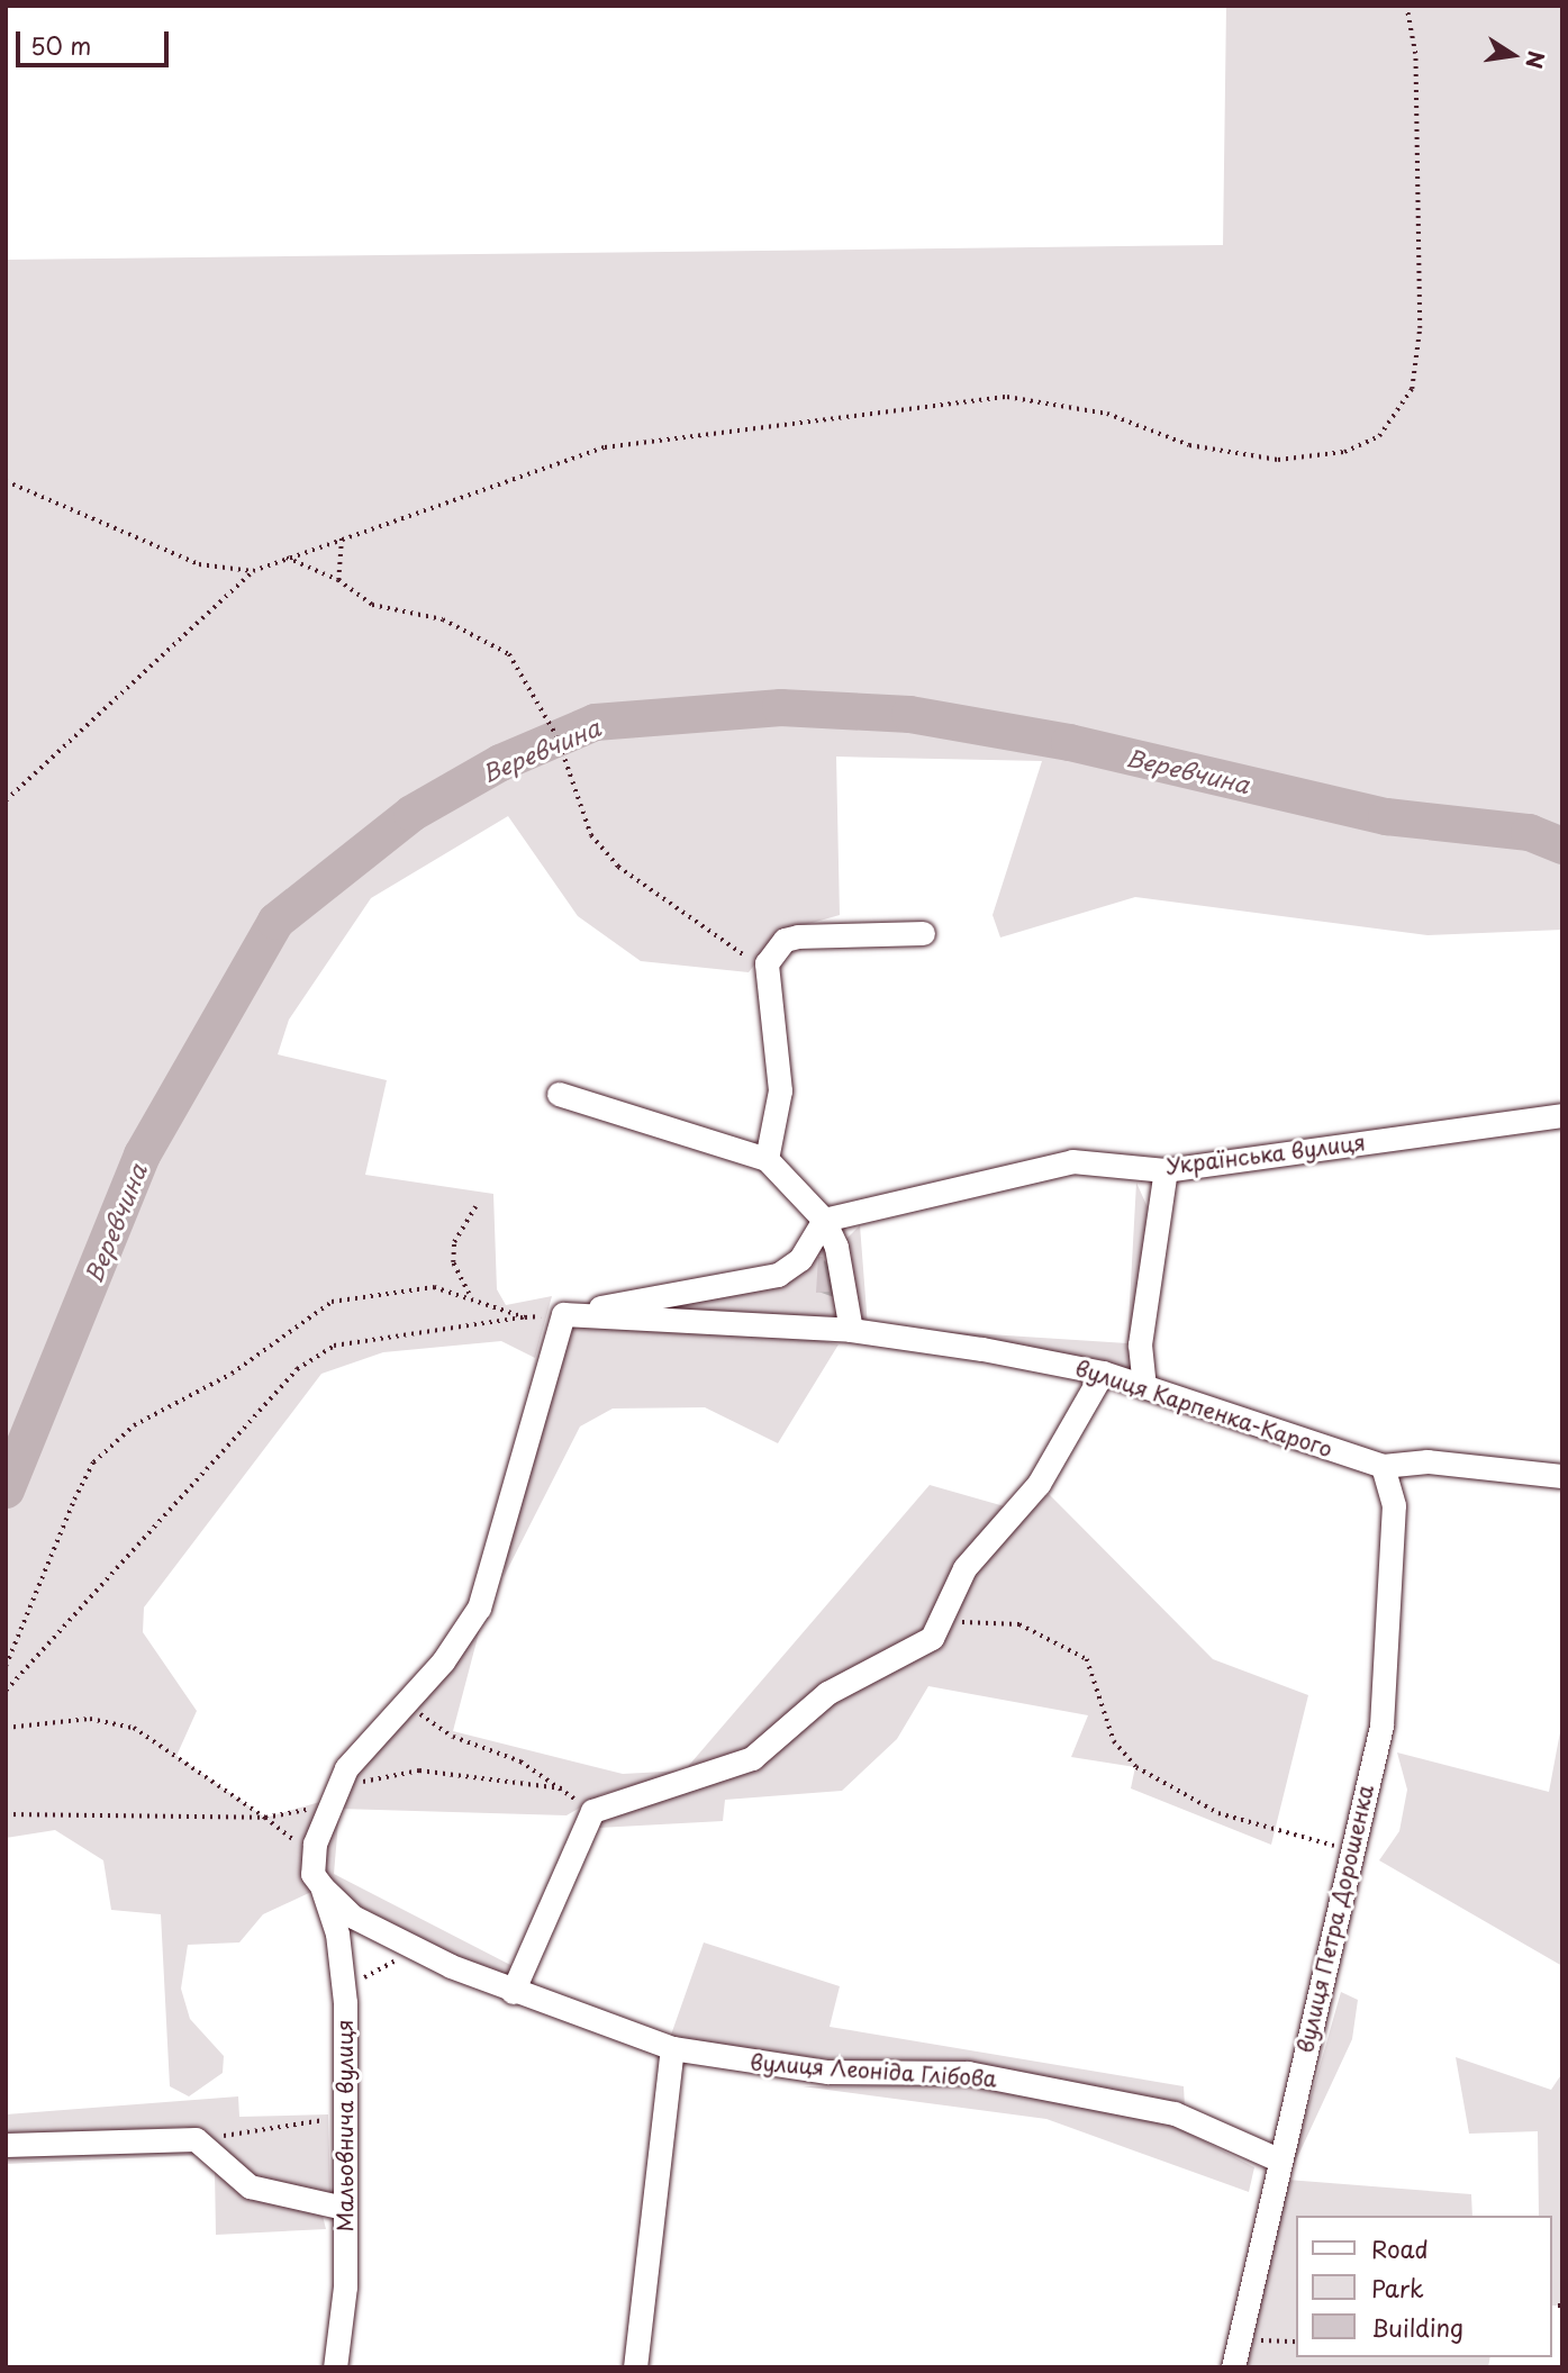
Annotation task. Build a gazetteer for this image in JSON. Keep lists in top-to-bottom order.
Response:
{
  "streets": {
    "street": [
      "Українська вулиця",
      "вулиця Карпенка-Карого",
      "вулиця Петра Дорошенка",
      "вулиця Леоніда Глібова",
      "Мальовнича вулиця"
    ]
  },
  "crossings": [
    ["вулиця Карпенка-Карого", "вулиця Петра Дорошенка"],
    ["вулиця Петра Дорошенка", "вулиця Леоніда Глібова"],
    ["вулиця Леоніда Глібова", "Мальовнича вулиця"]
  ],
  "water": ["Веревчина"],
  "legend": ["Road", "Park", "Building"],
  "scale_bar": "50 m",
  "north": "right"
}
